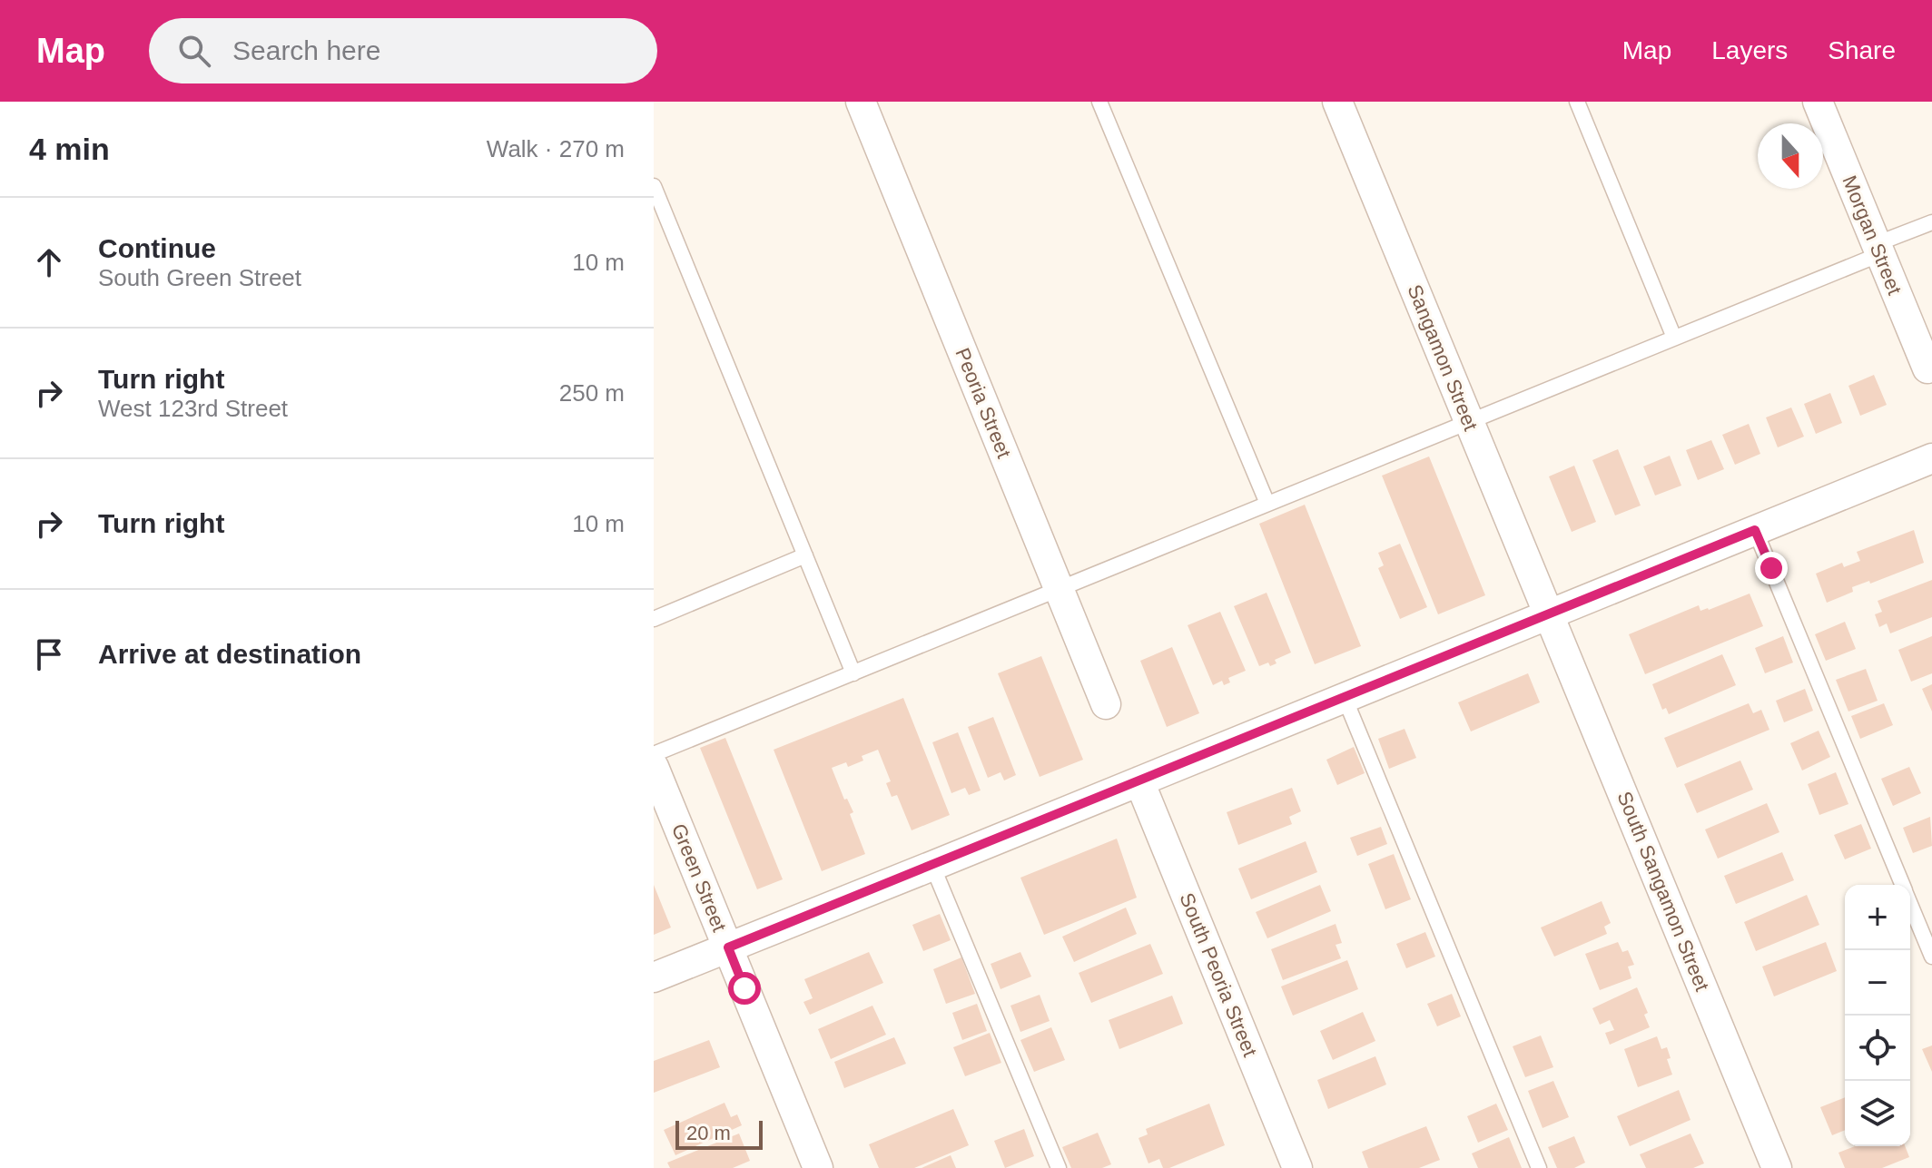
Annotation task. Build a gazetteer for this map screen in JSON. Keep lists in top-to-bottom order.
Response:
{
  "streets": {
    "street": [
      "Morgan Street",
      "Sangamon Street",
      "Peoria Street",
      "Green Street",
      "South Sangamon Street",
      "South Peoria Street"
    ]
  },
  "crossings": [
    ["Sangamon Street", "South Sangamon Street"]
  ],
  "scale_bar": "20 m",
  "north": "bottom",
  "page": {
    "header": "Map",
    "search": "Search here",
    "nav": ["Map", "Layers", "Share"],
    "heading": ["4 min", "Walk · 270 m"],
    "list": [
      ["Continue", "South Green Street", "10 m"],
      ["Turn right", "West 123rd Street", "250 m"],
      ["Turn right", "10 m"],
      "Arrive at destination"
    ],
    "map_buttons": ["+", "−"],
    "scale": "20 m"
  }
}
